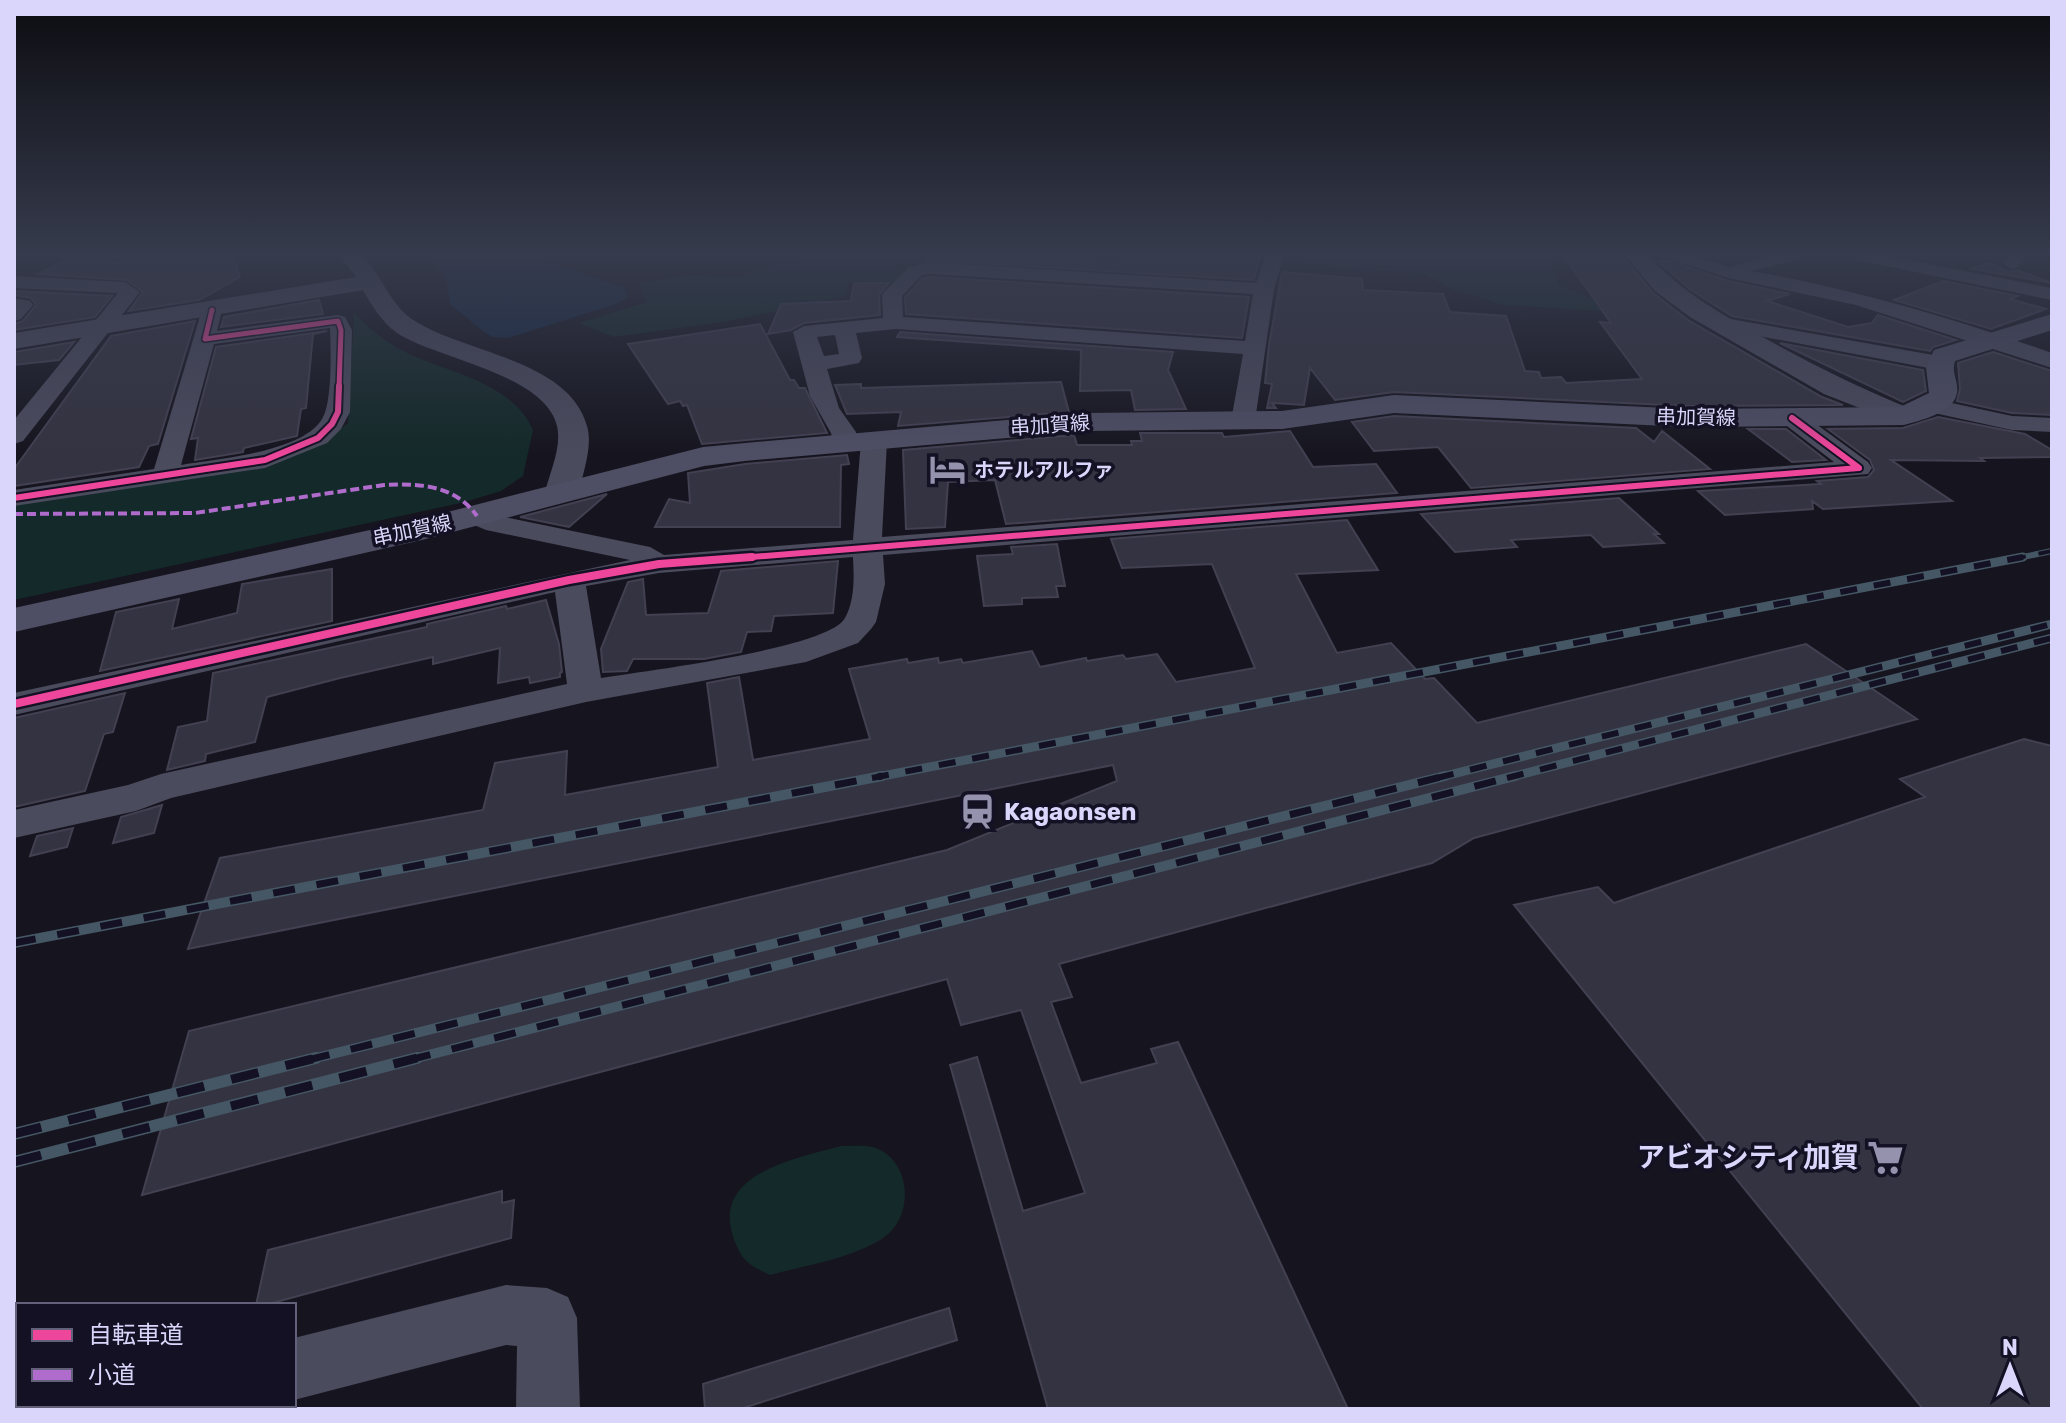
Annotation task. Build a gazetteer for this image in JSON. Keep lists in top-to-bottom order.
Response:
{
  "streets": {
    "main road": ["串加賀線"]
  },
  "places": {
    "hotel": ["ホテルアルファ"],
    "station": ["Kagaonsen"],
    "supermarket": ["アビオシティ加賀"]
  },
  "legend": ["自転車道", "小道"],
  "north": "top"
}
